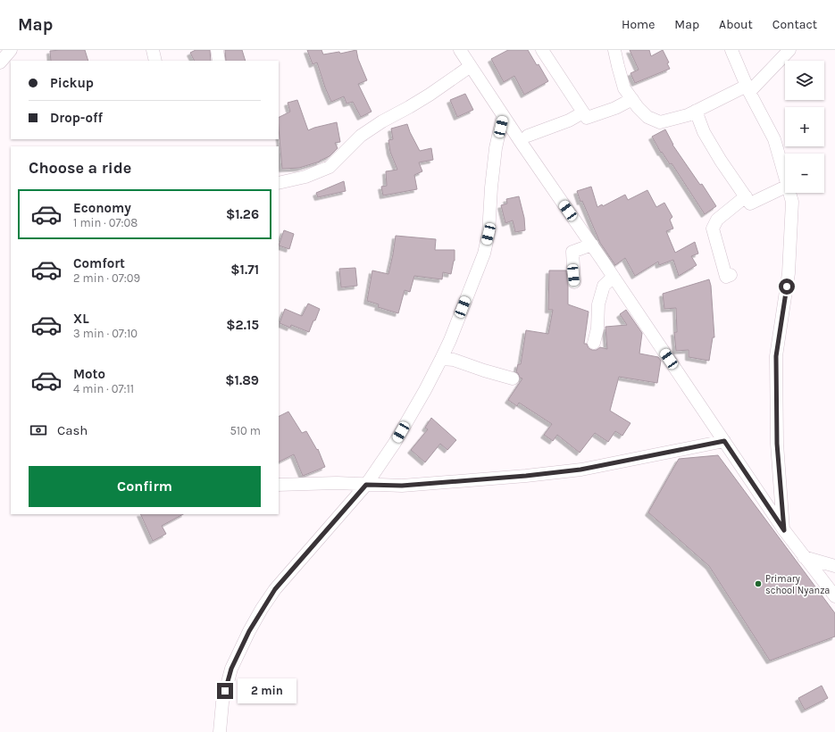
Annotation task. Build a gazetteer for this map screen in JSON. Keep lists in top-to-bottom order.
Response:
{
  "places": ["Primary school Nyanza"],
  "page": {
    "header": "Map",
    "nav": [
      "Home",
      "Map",
      "About",
      "Contact"
    ],
    "map_buttons": ["+", "−"],
    "banner": ["Pickup", "Drop-off"],
    "heading": "Choose a ride",
    "list": [
      {
        "name": "Economy",
        "note": "1 min · 07:08",
        "value": "$1.26"
      },
      {
        "name": "Comfort",
        "note": "2 min · 07:09",
        "value": "$1.71"
      },
      {
        "name": "XL",
        "note": "3 min · 07:10",
        "value": "$2.15"
      },
      {
        "name": "Moto",
        "note": "4 min · 07:11",
        "value": "$1.89"
      }
    ],
    "pay": ["Cash", "510 m"],
    "buttons": "Confirm",
    "bubble": "2 min"
  }
}
